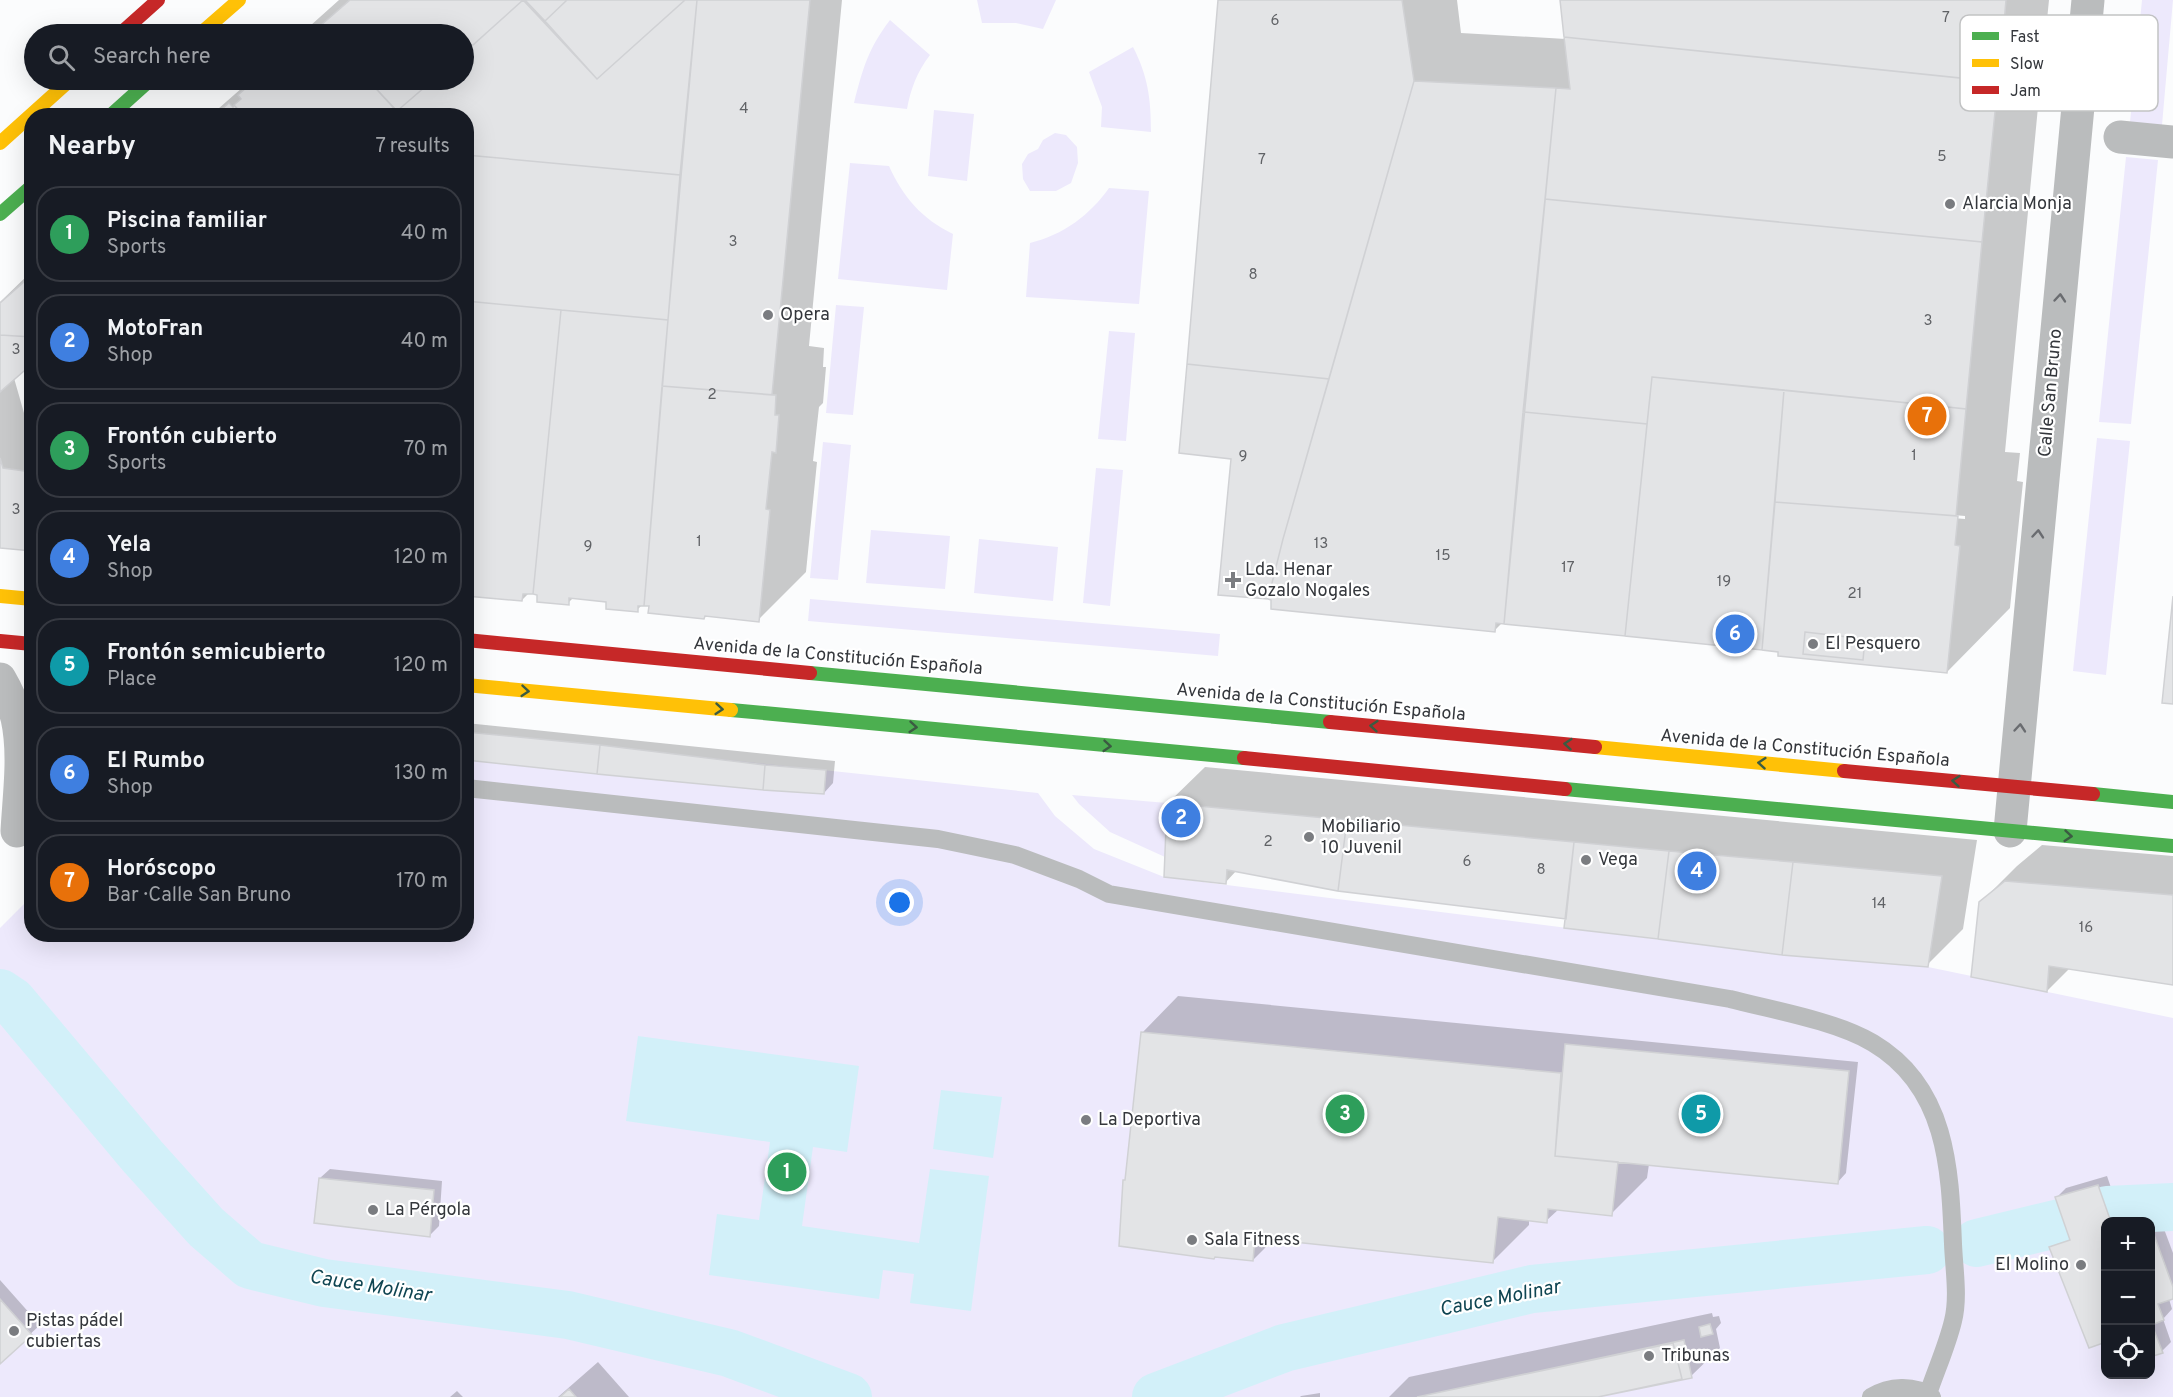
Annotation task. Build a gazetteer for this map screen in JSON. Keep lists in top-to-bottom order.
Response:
{
  "streets": {
    "highway": ["Avenida de la Constitución Española"],
    "street": ["Calle San Bruno"]
  },
  "crossings": [
    ["Calle San Bruno", "Avenida de la Constitución Española"]
  ],
  "one_way": ["Calle San Bruno"],
  "water": ["Cauce Molinar"],
  "places": {
    "other": [
      "Alarcia Monja",
      "Opera",
      "El Pesquero",
      "Mobiliario 10 Juvenil",
      "Vega",
      "La Deportiva",
      "La Pérgola",
      "Sala Fitness",
      "El Molino",
      "Pistas pádel cubiertas",
      "Tribunas"
    ],
    "health": ["Lda. Henar Gozalo Nogales"]
  },
  "house_numbers": [
    "7",
    "6",
    "4",
    "5",
    "7",
    "3",
    "8",
    "3",
    "3",
    "2",
    "1",
    "9",
    "3",
    "1",
    "13",
    "9",
    "15",
    "17",
    "19",
    "21",
    "2",
    "6",
    "8",
    "14",
    "16"
  ],
  "legend": ["Fast", "Slow", "Jam"],
  "page": {
    "search": "Search here",
    "heading": ["Nearby", "7 results"],
    "list": [
      {
        "mark": "1",
        "name": "Piscina familiar",
        "note": "Sports",
        "value": "40 m"
      },
      {
        "mark": "2",
        "name": "MotoFran",
        "note": "Shop",
        "value": "40 m"
      },
      {
        "mark": "3",
        "name": "Frontón cubierto",
        "note": "Sports",
        "value": "70 m"
      },
      {
        "mark": "4",
        "name": "Yela",
        "note": "Shop",
        "value": "120 m"
      },
      {
        "mark": "5",
        "name": "Frontón semicubierto",
        "note": "Place",
        "value": "120 m"
      },
      {
        "mark": "6",
        "name": "El Rumbo",
        "note": "Shop",
        "value": "130 m"
      },
      {
        "mark": "7",
        "name": "Horóscopo",
        "note": "Bar · Calle San Bruno",
        "value": "170 m"
      }
    ],
    "pins": [
      "7",
      "6",
      "2",
      "4",
      "3",
      "5",
      "1"
    ],
    "map_buttons": ["+", "−"]
  }
}
